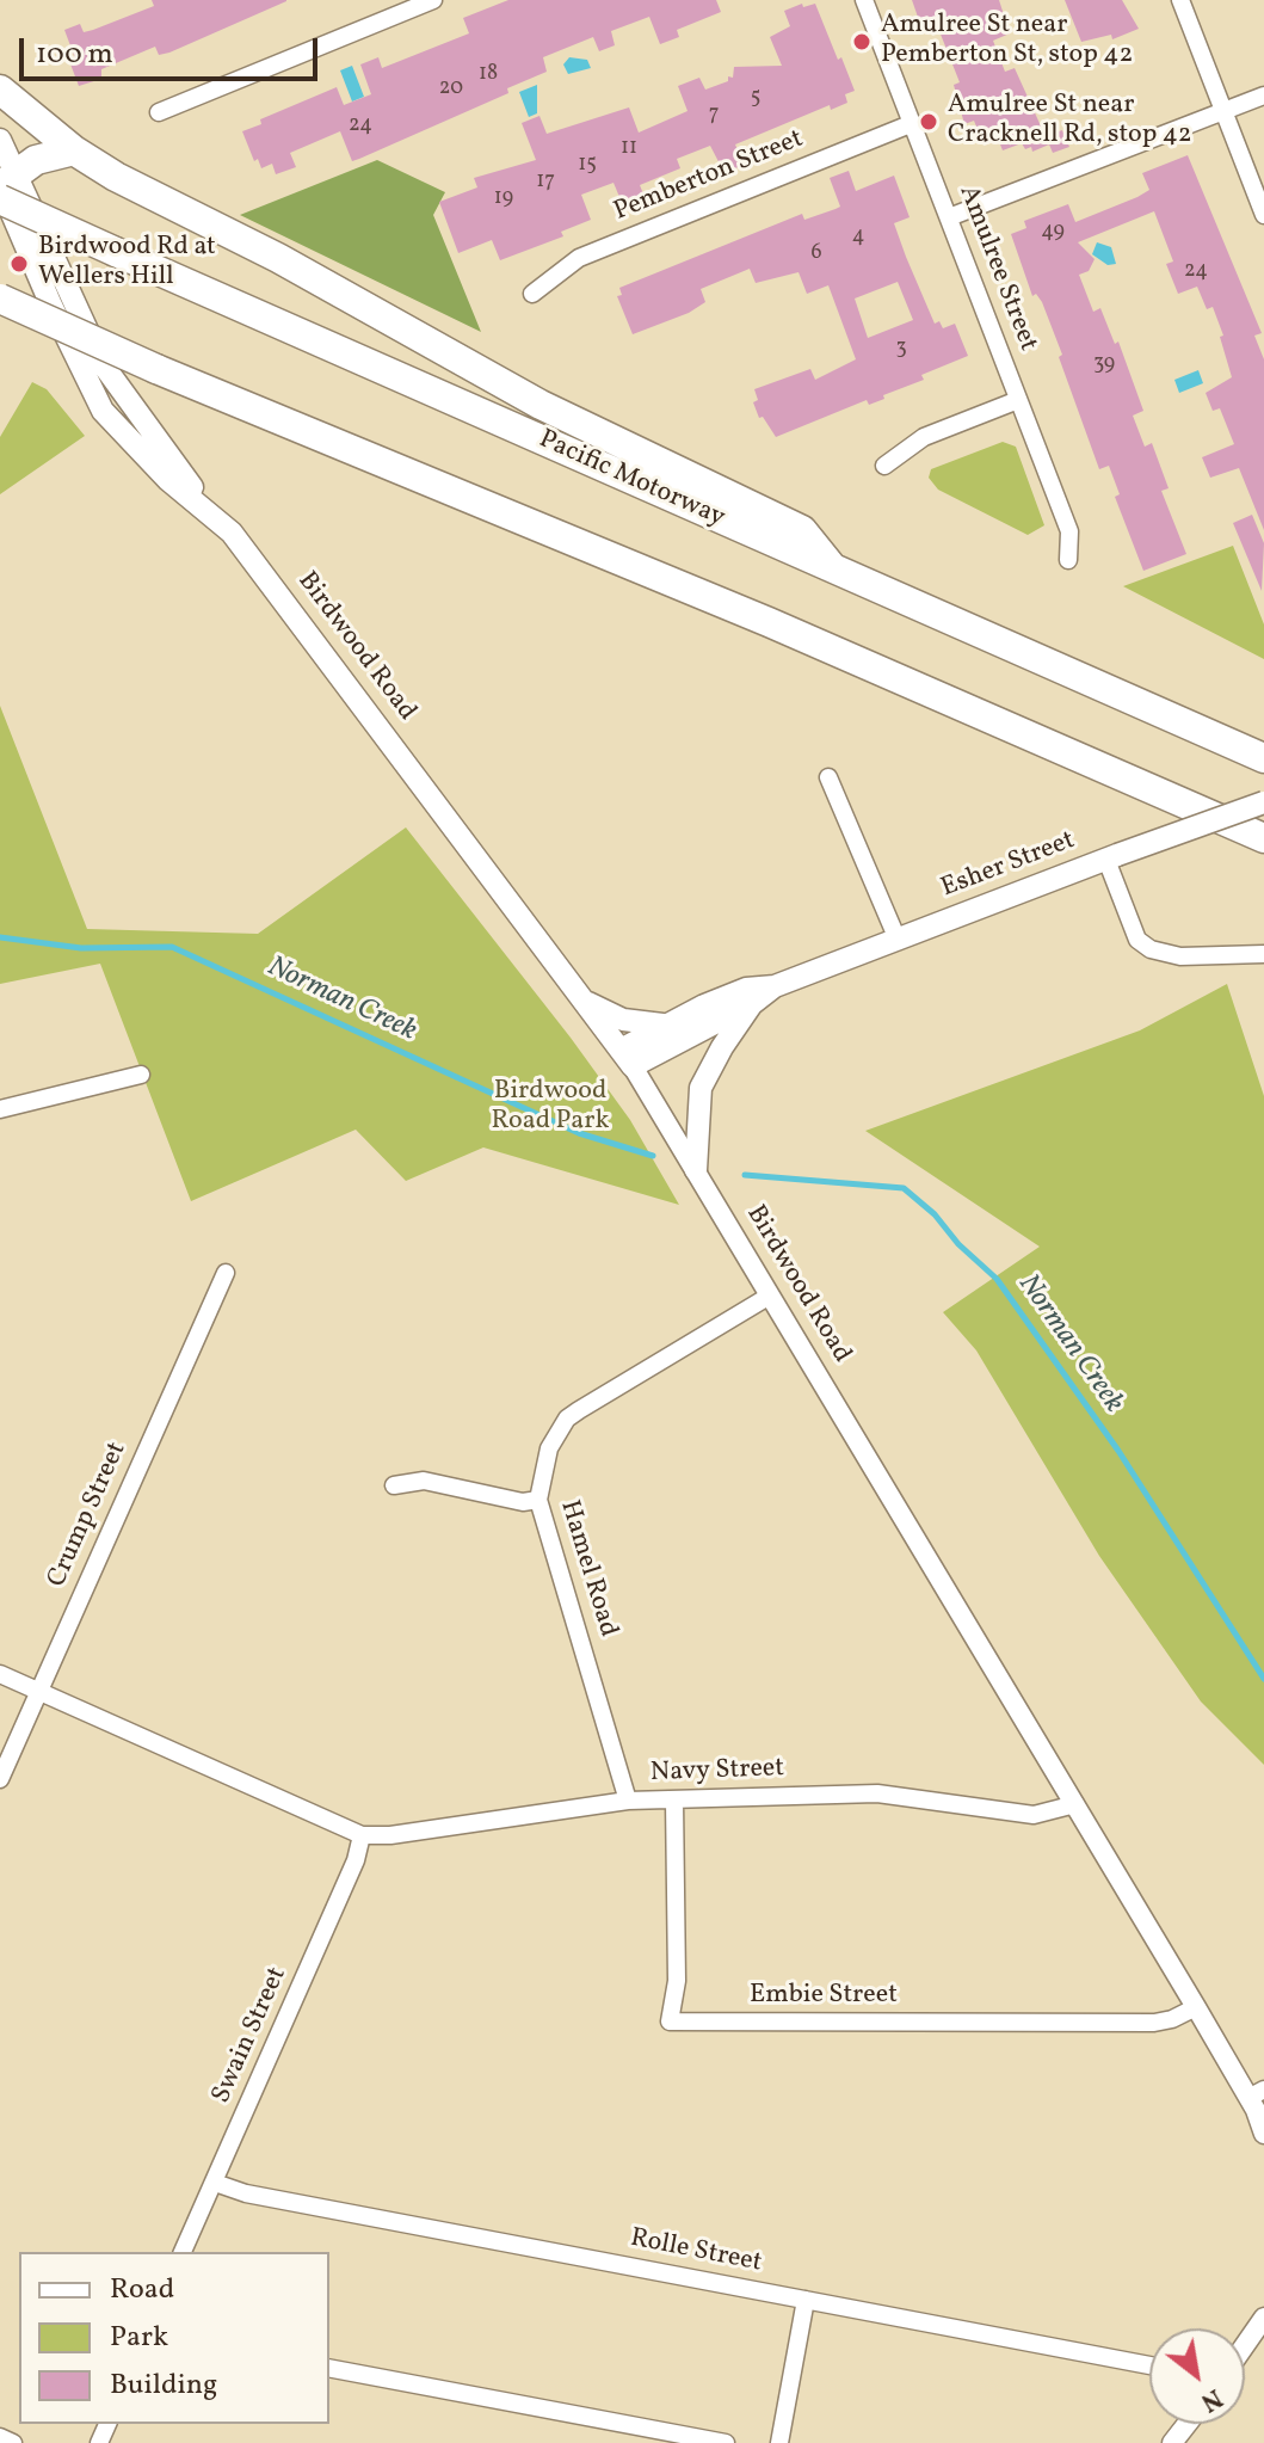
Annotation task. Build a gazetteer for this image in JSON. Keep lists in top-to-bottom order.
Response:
{
  "streets": {
    "highway": ["Pacific Motorway"],
    "main road": ["Birdwood Road", "Esher Street"],
    "street": [
      "Pemberton Street",
      "Amulree Street",
      "Crump Street",
      "Hamel Road",
      "Navy Street",
      "Embie Street",
      "Swain Street",
      "Rolle Street"
    ]
  },
  "crossings": [
    ["Pemberton Street", "Amulree Street"],
    ["Birdwood Road", "Esher Street"],
    ["Birdwood Road", "Hamel Road"],
    ["Birdwood Road", "Navy Street"],
    ["Birdwood Road", "Embie Street"],
    ["Hamel Road", "Navy Street"],
    ["Navy Street", "Embie Street"],
    ["Navy Street", "Swain Street"],
    ["Swain Street", "Rolle Street"]
  ],
  "water": ["Norman Creek"],
  "parks": ["Birdwood Road Park"],
  "places": ["Amulree St near Pemberton St, stop 42", "Amulree St near Cracknell Rd, stop 42", "Birdwood Rd at Wellers Hill"],
  "house_numbers": [
    "18",
    "20",
    "5",
    "7",
    "24",
    "11",
    "15",
    "17",
    "19",
    "49",
    "4",
    "6",
    "24",
    "3",
    "39"
  ],
  "legend": ["Road", "Park", "Building"],
  "scale_bar": "100 m",
  "north": "bottom right"
}
